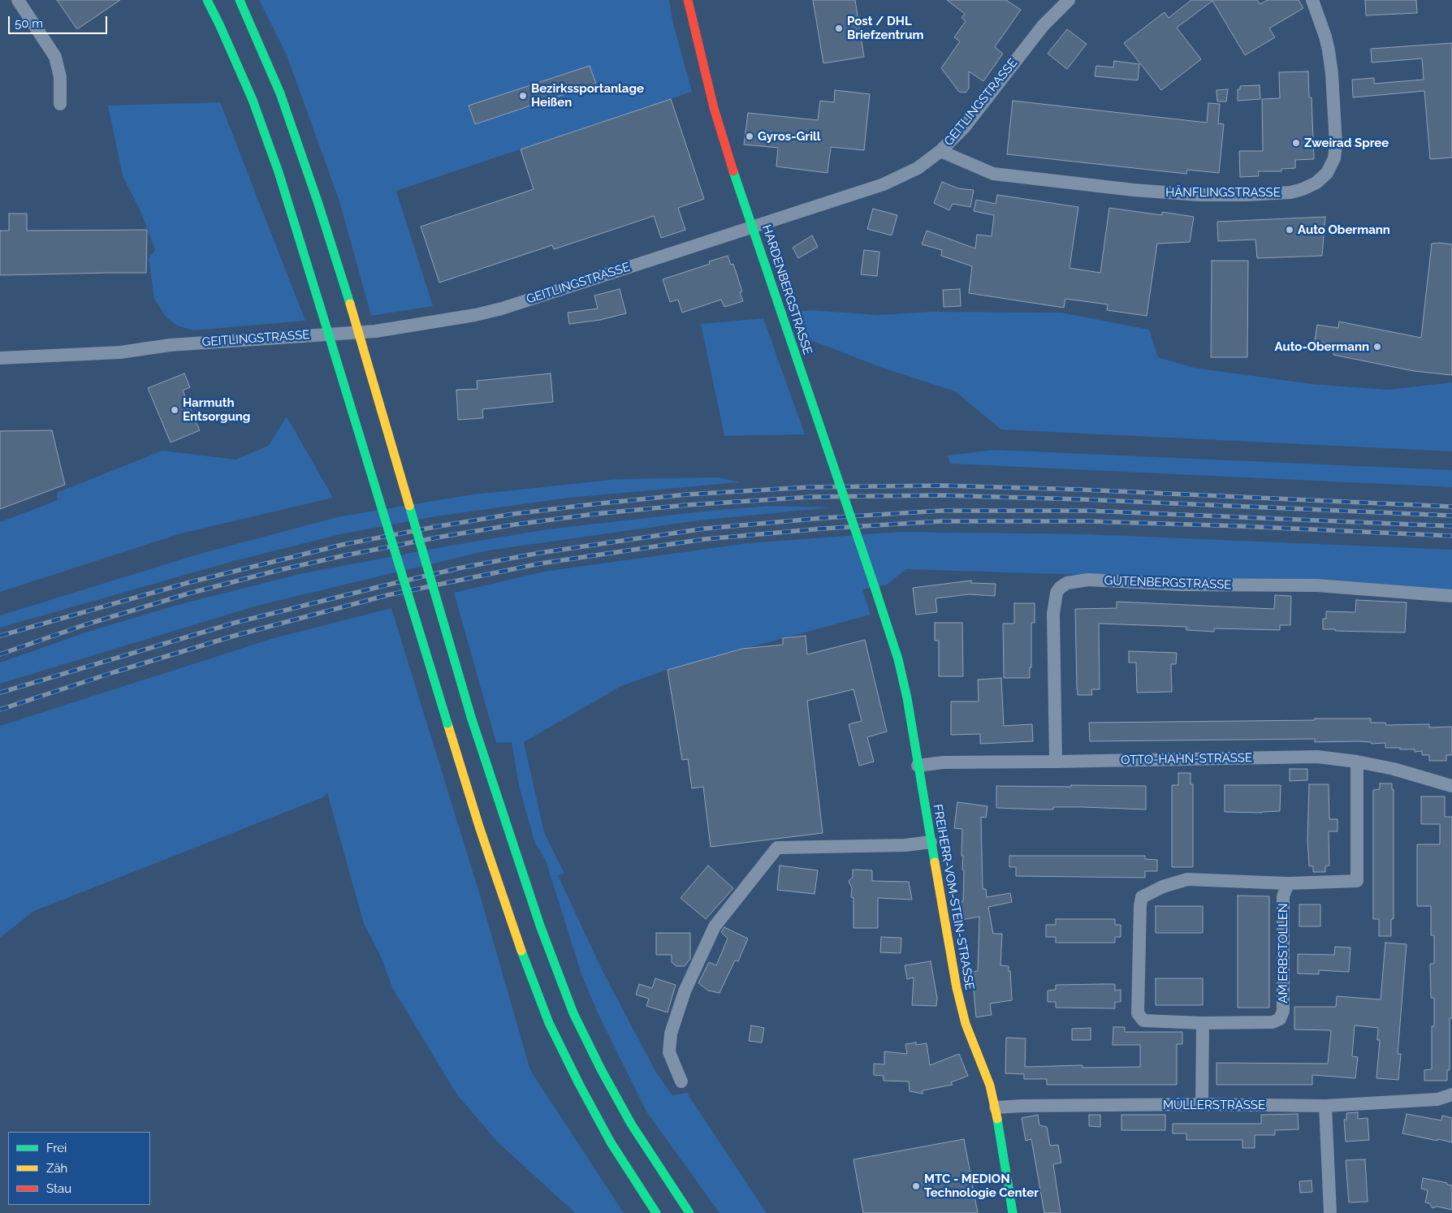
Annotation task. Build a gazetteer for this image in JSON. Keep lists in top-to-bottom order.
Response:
{
  "streets": {
    "main road": ["HARDENBERGSTRASSE", "FREIHERR-VOM-STEIN-STRASSE"],
    "street": [
      "GEITLINGSTRASSE",
      "HÄNFLINGSTRASSE",
      "GUTENBERGSTRASSE",
      "OTTO-HAHN-STRASSE",
      "AM ERBSTOLLEN",
      "MÜLLERSTRASSE"
    ]
  },
  "crossings": [
    ["GEITLINGSTRASSE", "HÄNFLINGSTRASSE"],
    ["GEITLINGSTRASSE", "HARDENBERGSTRASSE"],
    ["HARDENBERGSTRASSE", "FREIHERR-VOM-STEIN-STRASSE"],
    ["GUTENBERGSTRASSE", "OTTO-HAHN-STRASSE"],
    ["OTTO-HAHN-STRASSE", "FREIHERR-VOM-STEIN-STRASSE"],
    ["OTTO-HAHN-STRASSE", "AM ERBSTOLLEN"],
    ["FREIHERR-VOM-STEIN-STRASSE", "MÜLLERSTRASSE"]
  ],
  "places": [
    "Post / DHL Briefzentrum",
    "Bezirkssportanlage Heißen",
    "Gyros-Grill",
    "Zweirad Spree",
    "Auto Obermann",
    "Auto-Obermann",
    "Harmuth Entsorgung",
    "MTC - MEDION Technologie Center"
  ],
  "legend": ["Frei", "Zäh", "Stau"],
  "scale_bar": "50 m"
}
